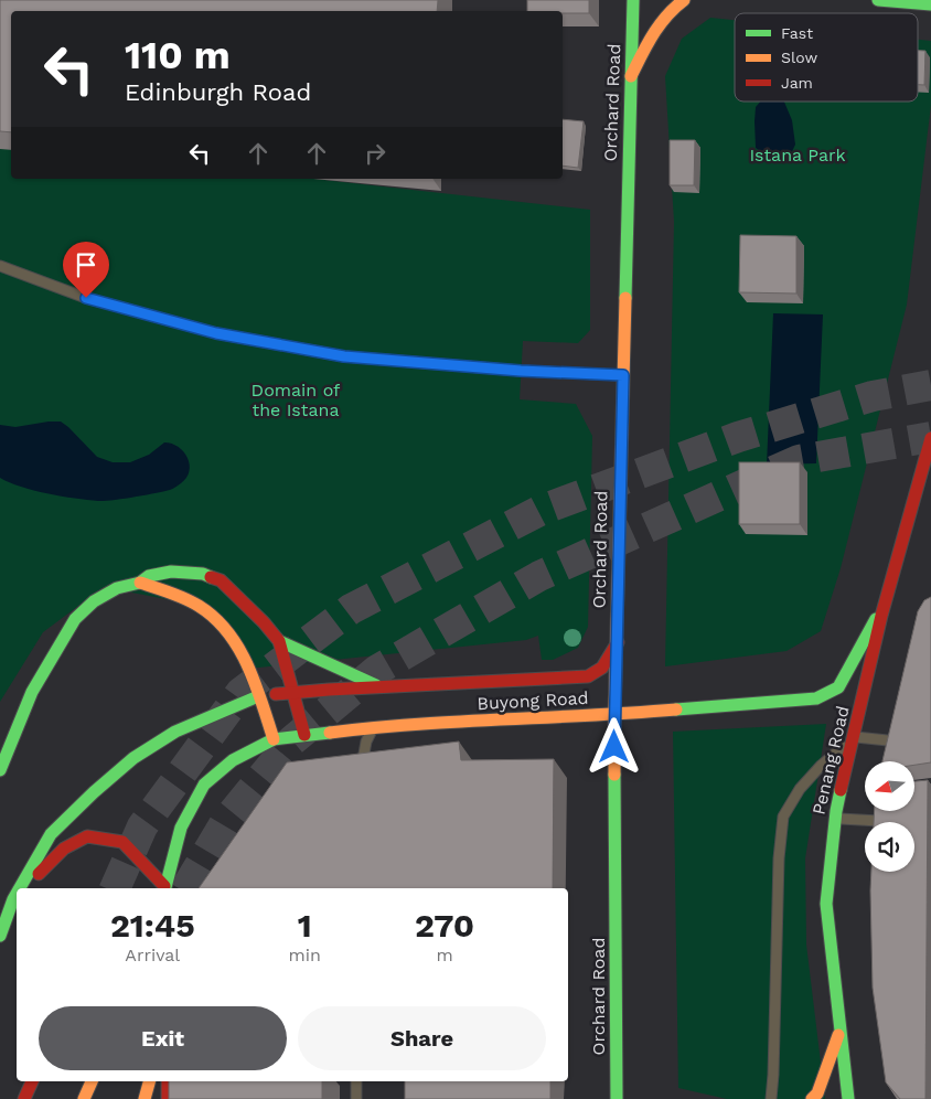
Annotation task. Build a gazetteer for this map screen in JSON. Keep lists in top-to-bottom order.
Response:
{
  "streets": {
    "main road": ["Orchard Road", "Buyong Road", "Penang Road"]
  },
  "crossings": [
    ["Orchard Road", "Buyong Road"],
    ["Buyong Road", "Penang Road"]
  ],
  "parks": ["Istana Park", "Domain of the Istana"],
  "legend": ["Fast", "Slow", "Jam"],
  "north": "left",
  "page": {
    "turn": ["110 m", "Edinburgh Road"],
    "eta": [
      "21:45",
      "Arrival",
      "1",
      "min",
      "270",
      "m"
    ],
    "buttons": ["Exit", "Share"]
  }
}
